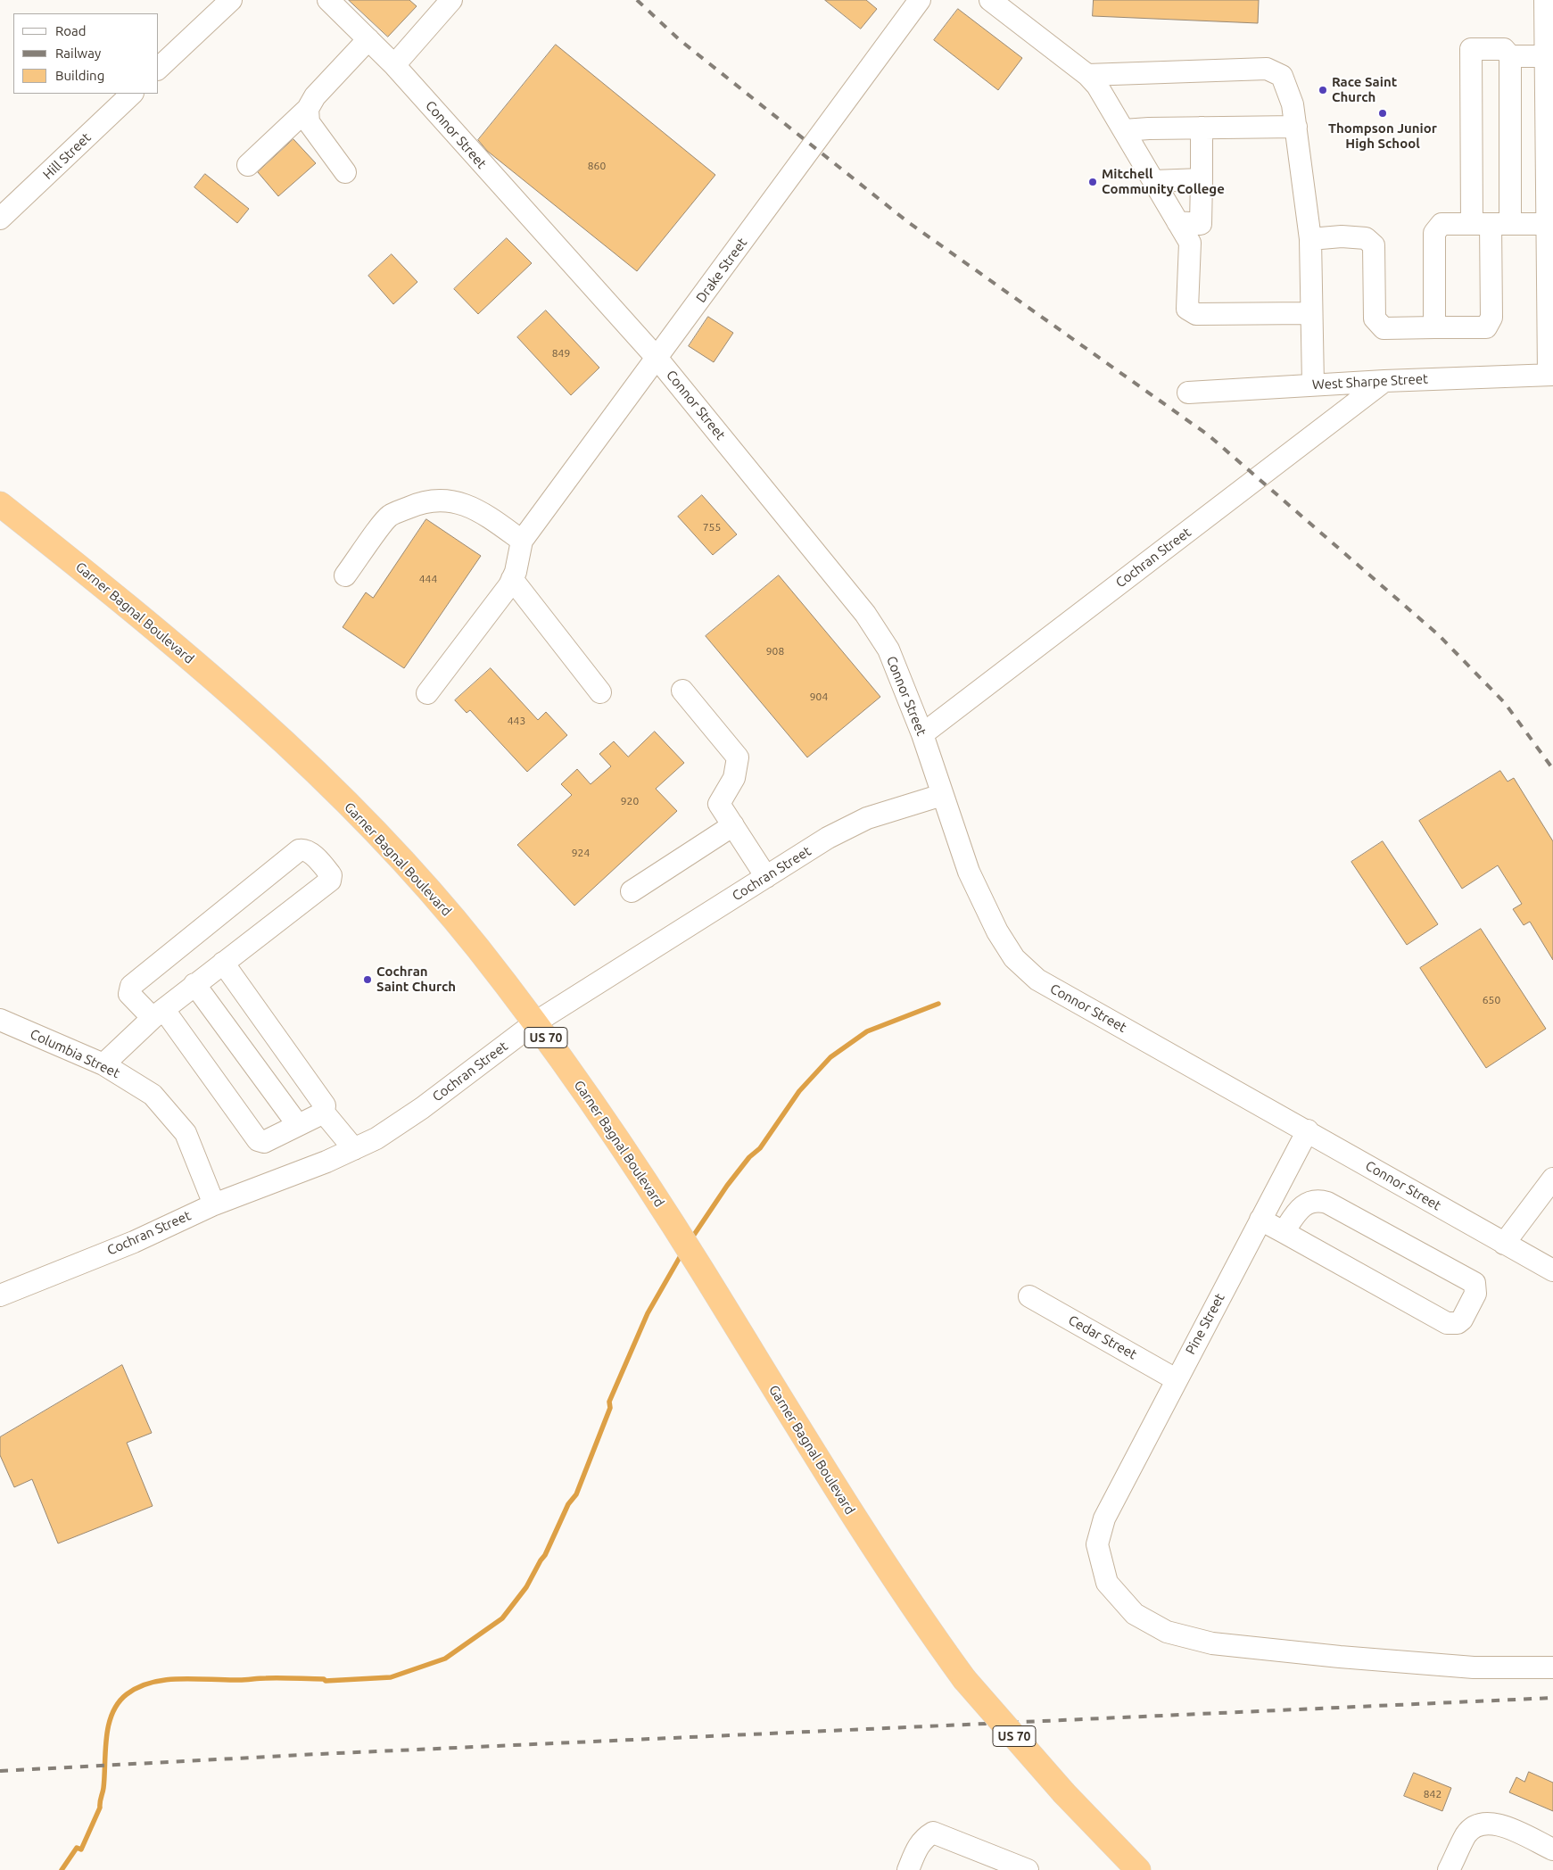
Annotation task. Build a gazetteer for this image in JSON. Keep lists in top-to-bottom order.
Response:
{
  "streets": {
    "highway": ["Garner Bagnal Boulevard", "US 70"],
    "street": [
      "Connor Street",
      "Hill Street",
      "Drake Street",
      "West Sharpe Street",
      "Cochran Street",
      "Columbia Street",
      "Pine Street",
      "Cedar Street"
    ]
  },
  "crossings": [
    ["Connor Street", "Drake Street"],
    ["Connor Street", "Cochran Street"],
    ["Connor Street", "Pine Street"],
    ["West Sharpe Street", "Cochran Street"],
    ["Cochran Street", "Garner Bagnal Boulevard"],
    ["Cochran Street", "Columbia Street"],
    ["Pine Street", "Cedar Street"]
  ],
  "places": [
    "Race Saint Church",
    "Thompson Junior High School",
    "Mitchell Community College",
    "Cochran Saint Church"
  ],
  "house_numbers": [
    "860",
    "849",
    "755",
    "444",
    "908",
    "904",
    "443",
    "920",
    "924",
    "650",
    "842"
  ],
  "legend": ["Road", "Railway", "Building"]
}
